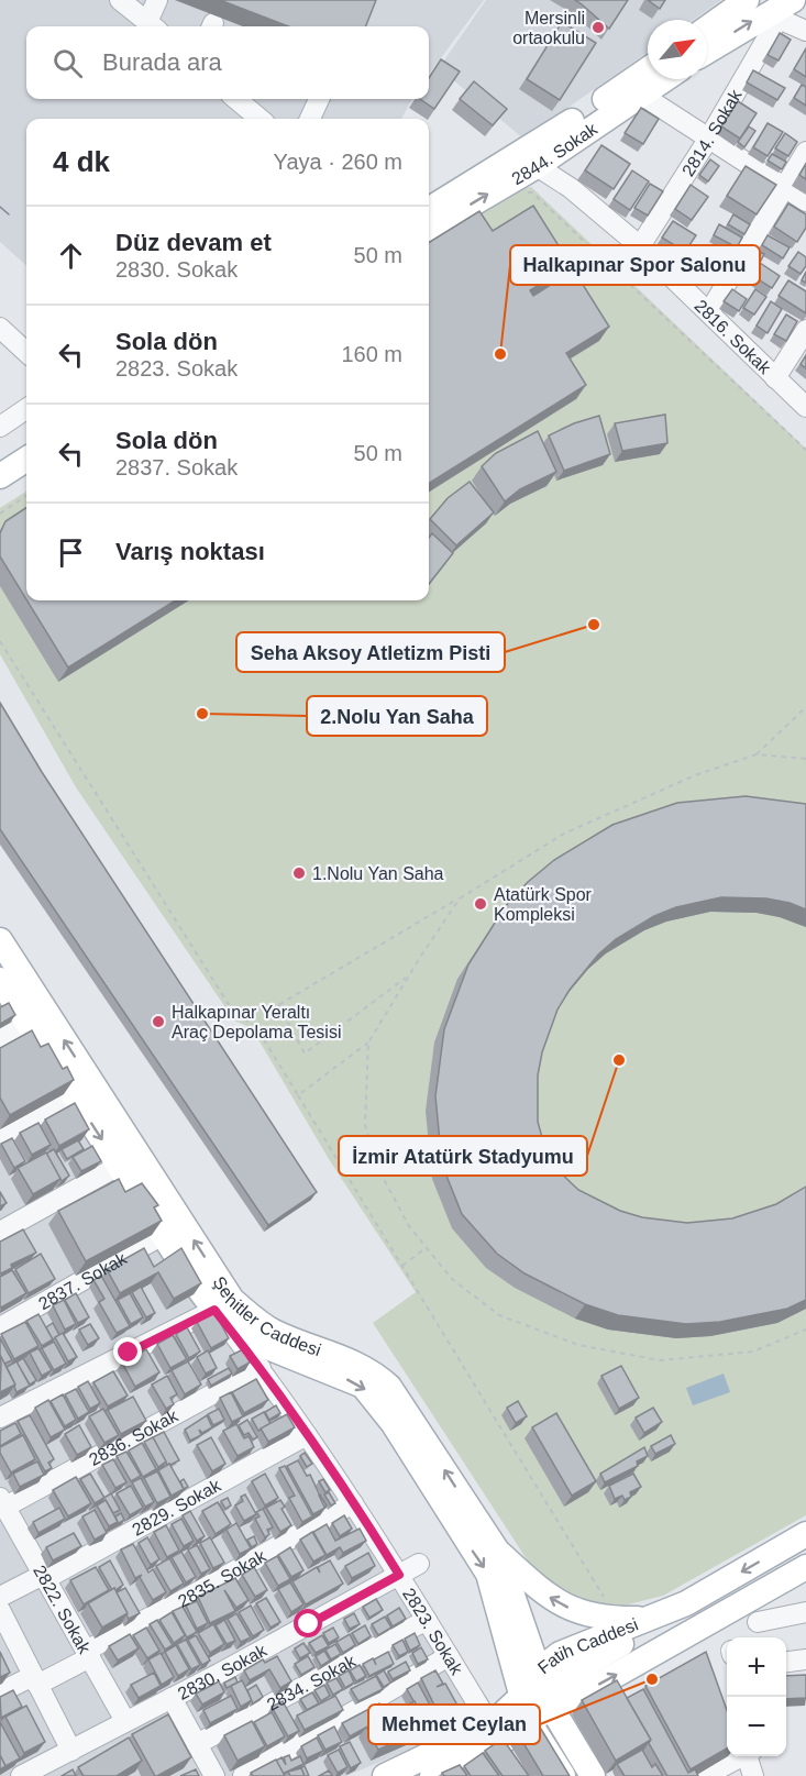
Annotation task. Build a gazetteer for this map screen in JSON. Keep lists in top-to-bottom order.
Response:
{
  "streets": {
    "main road": ["2844. Sokak", "Şehitler Caddesi", "Fatih Caddesi"],
    "street": [
      "2814. Sokak",
      "2816. Sokak",
      "2837. Sokak",
      "2836. Sokak",
      "2829. Sokak",
      "2835. Sokak",
      "2822. Sokak",
      "2823. Sokak",
      "2830. Sokak",
      "2834. Sokak"
    ]
  },
  "crossings": [
    ["2814. Sokak", "2816. Sokak"],
    ["2844. Sokak", "2816. Sokak"],
    ["2837. Sokak", "Şehitler Caddesi"],
    ["Şehitler Caddesi", "2823. Sokak"],
    ["Şehitler Caddesi", "Fatih Caddesi"],
    ["2836. Sokak", "2822. Sokak"],
    ["2836. Sokak", "2823. Sokak"],
    ["2829. Sokak", "2822. Sokak"],
    ["2829. Sokak", "2823. Sokak"],
    ["2835. Sokak", "2822. Sokak"],
    ["2835. Sokak", "2823. Sokak"],
    ["2822. Sokak", "2830. Sokak"],
    ["2823. Sokak", "2830. Sokak"],
    ["2823. Sokak", "2834. Sokak"]
  ],
  "places": [
    "Mersinli ortaokulu",
    "Halkapınar Spor Salonu",
    "Seha Aksoy Atletizm Pisti",
    "2.Nolu Yan Saha",
    "1.Nolu Yan Saha",
    "Atatürk Spor Kompleksi",
    "Halkapınar Yeraltı Araç Depolama Tesisi",
    "İzmir Atatürk Stadyumu",
    "Mehmet Ceylan"
  ],
  "north": "top right",
  "page": {
    "search": "Burada ara",
    "heading": ["4 dk", "Yaya · 260 m"],
    "list": [
      ["Düz devam et", "2830. Sokak", "50 m"],
      ["Sola dön", "2823. Sokak", "160 m"],
      ["Sola dön", "2837. Sokak", "50 m"],
      "Varış noktası"
    ],
    "map_buttons": ["+", "−"]
  }
}
